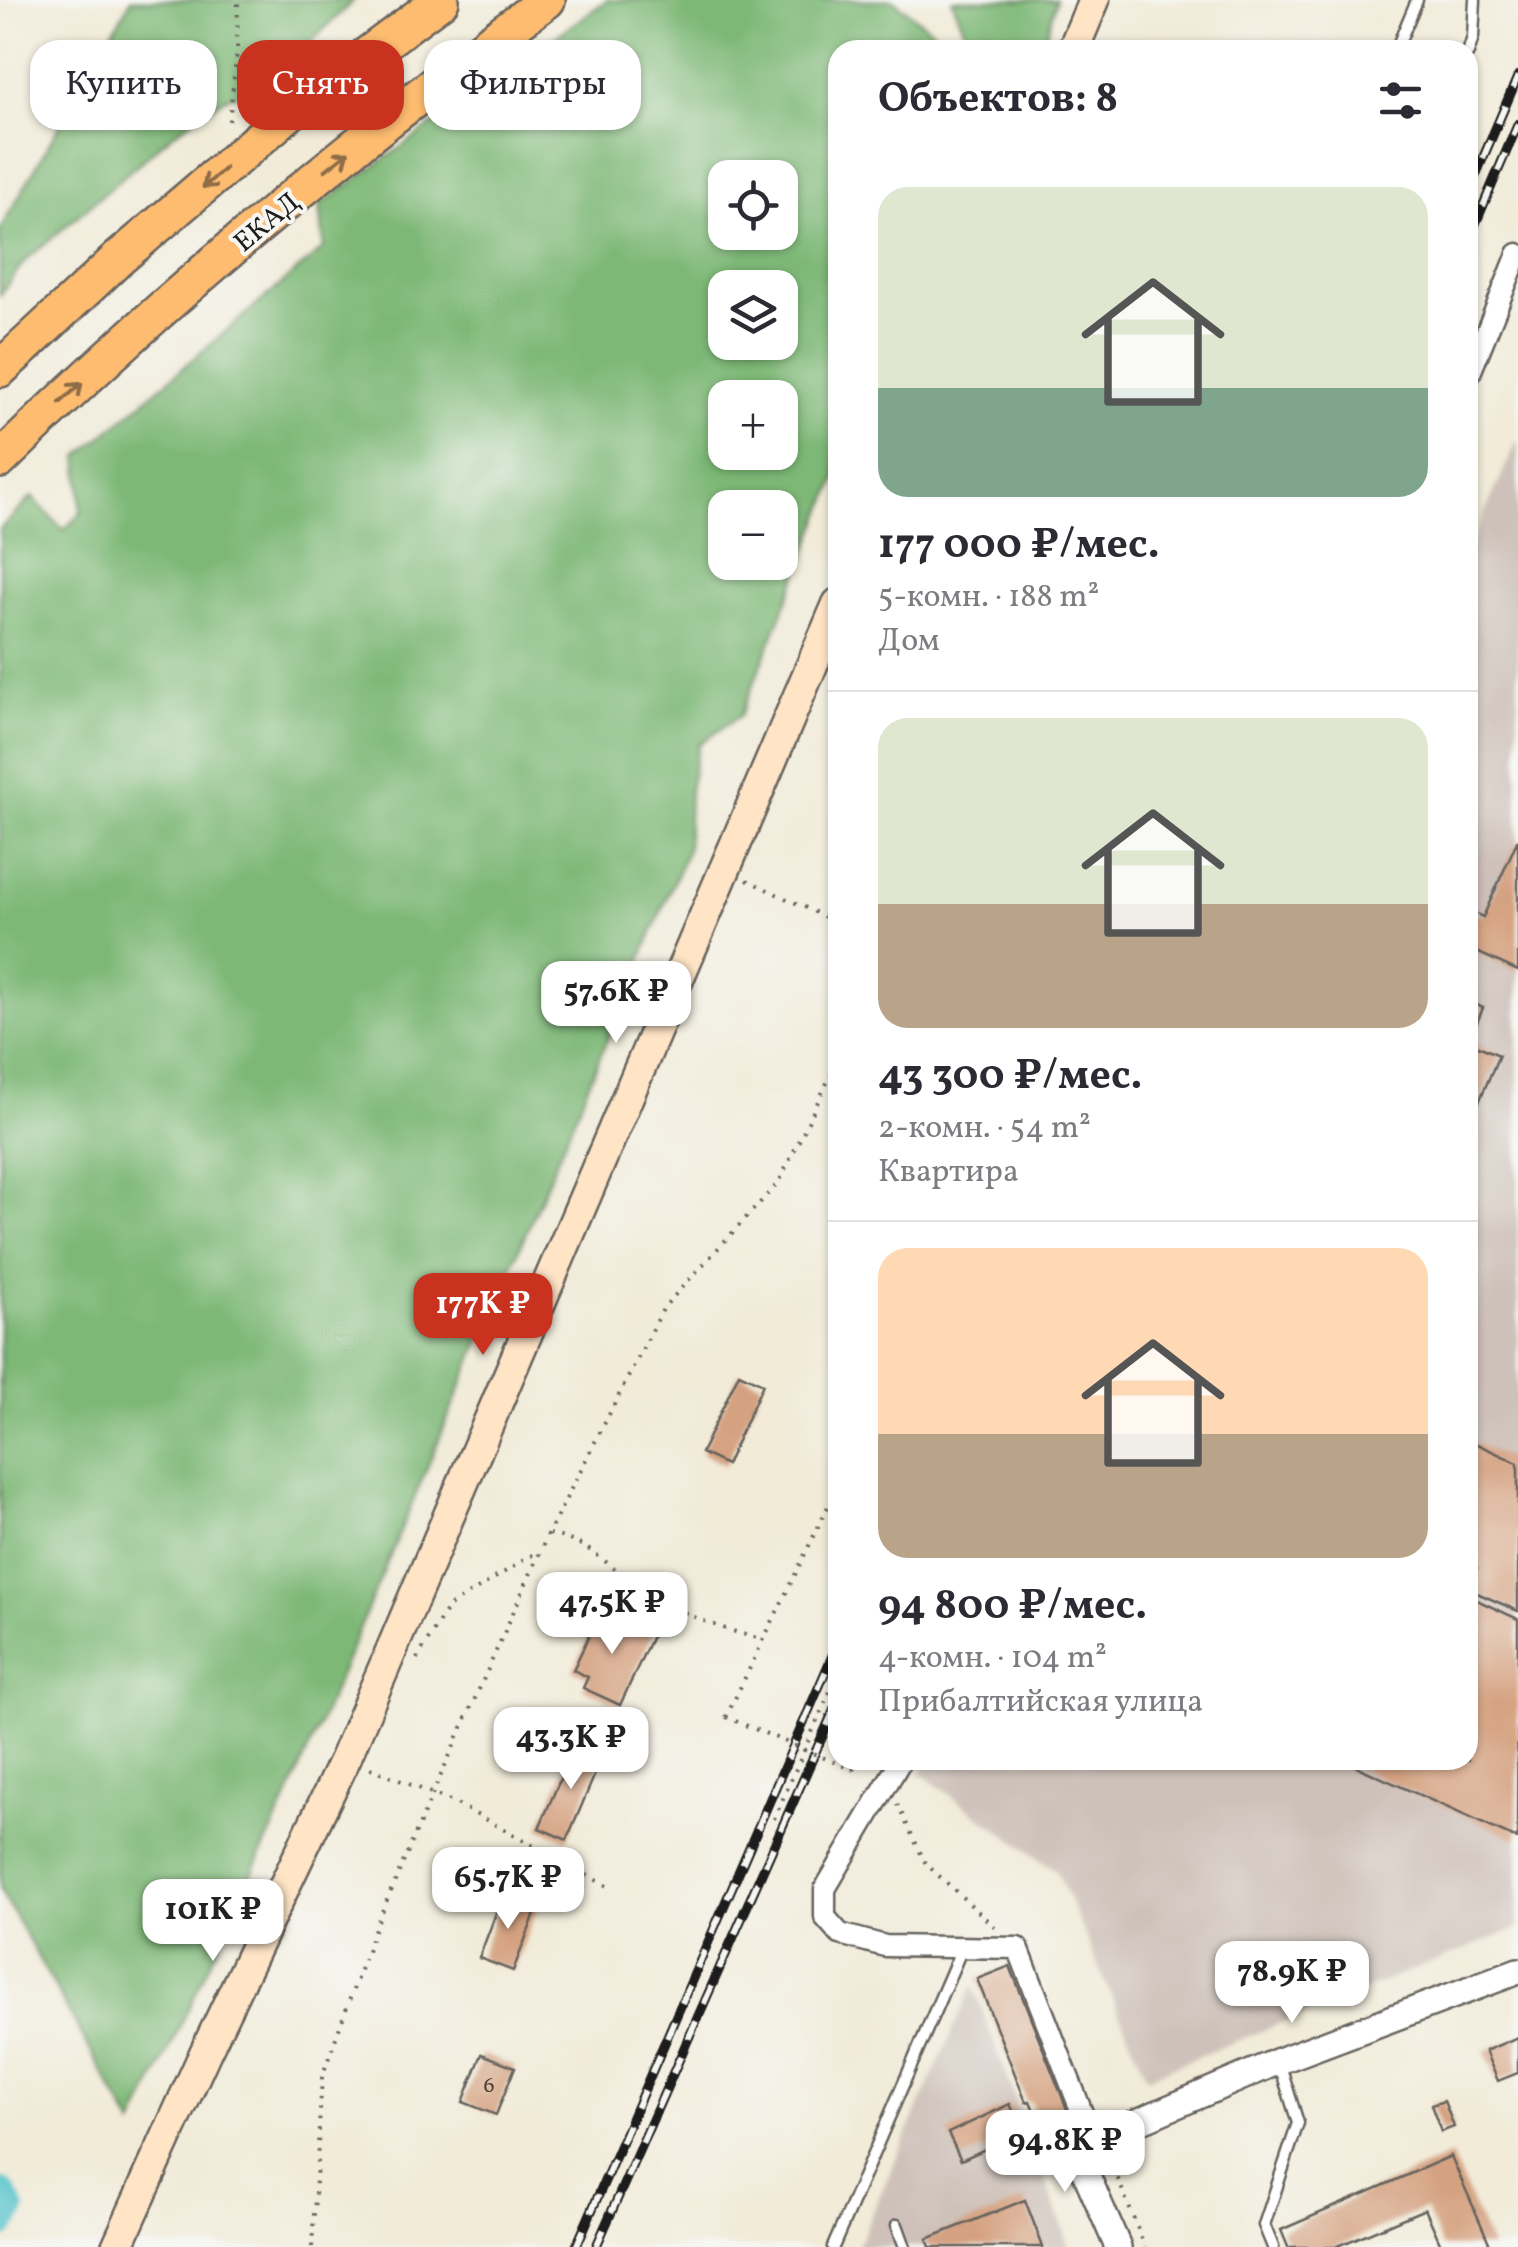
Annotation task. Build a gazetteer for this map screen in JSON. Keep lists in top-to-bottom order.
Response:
{
  "streets": {
    "highway": ["ЕКАД"]
  },
  "house_numbers": ["6"],
  "page": {
    "chip": ["Купить", "Снять", "Фильтры"],
    "heading": "Объектов: 8",
    "map_buttons": ["+", "−"],
    "list": [
      {
        "name": "177 000 ₽/мес.",
        "note": "5-комн. · 188 m² · Дом"
      },
      {
        "name": "43 300 ₽/мес.",
        "note": "2-комн. · 54 m² · Квартира"
      },
      {
        "name": "94 800 ₽/мес.",
        "note": "4-комн. · 104 m² · Прибалтийская улица"
      }
    ],
    "price": [
      "57.6K ₽",
      "177K ₽",
      "47.5K ₽",
      "43.3K ₽",
      "65.7K ₽",
      "101K ₽",
      "78.9K ₽",
      "94.8K ₽"
    ]
  }
}
